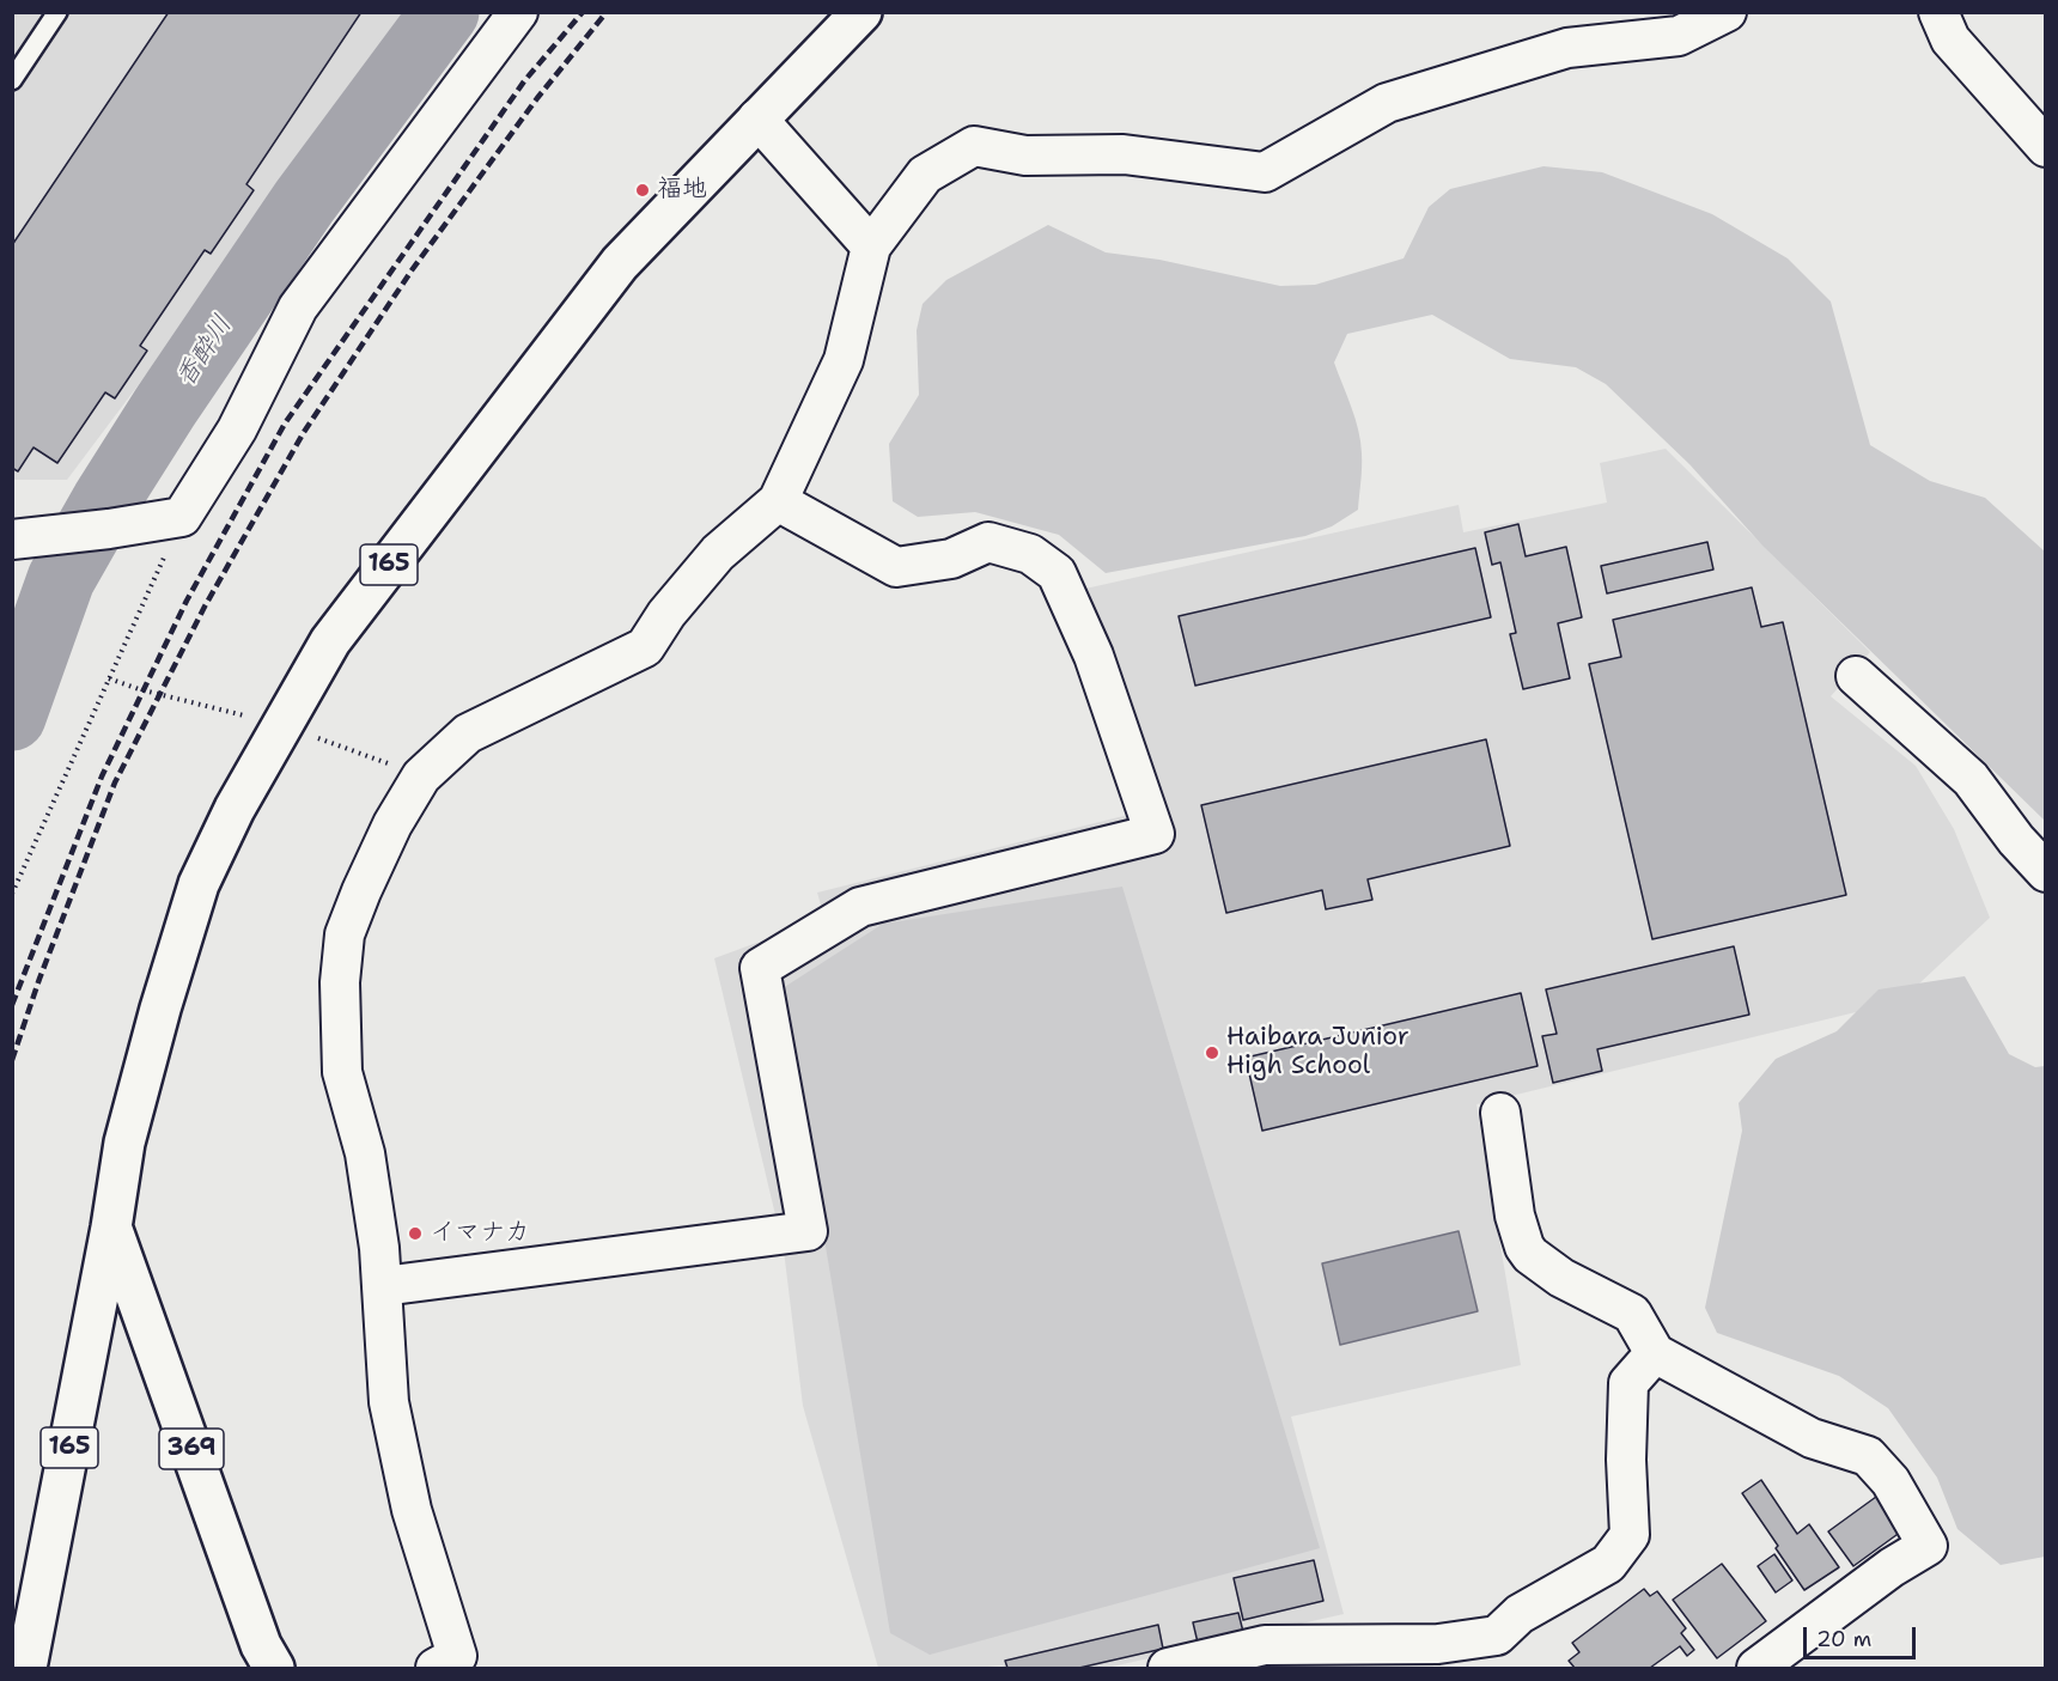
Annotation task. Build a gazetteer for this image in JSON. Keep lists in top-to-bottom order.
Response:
{
  "streets": {
    "highway": ["165", "369"]
  },
  "crossings": [
    ["165", "369"]
  ],
  "water": ["香酔川"],
  "places": ["福地", "Haibara Junior High School", "イマナカ"],
  "scale_bar": "20 m"
}
